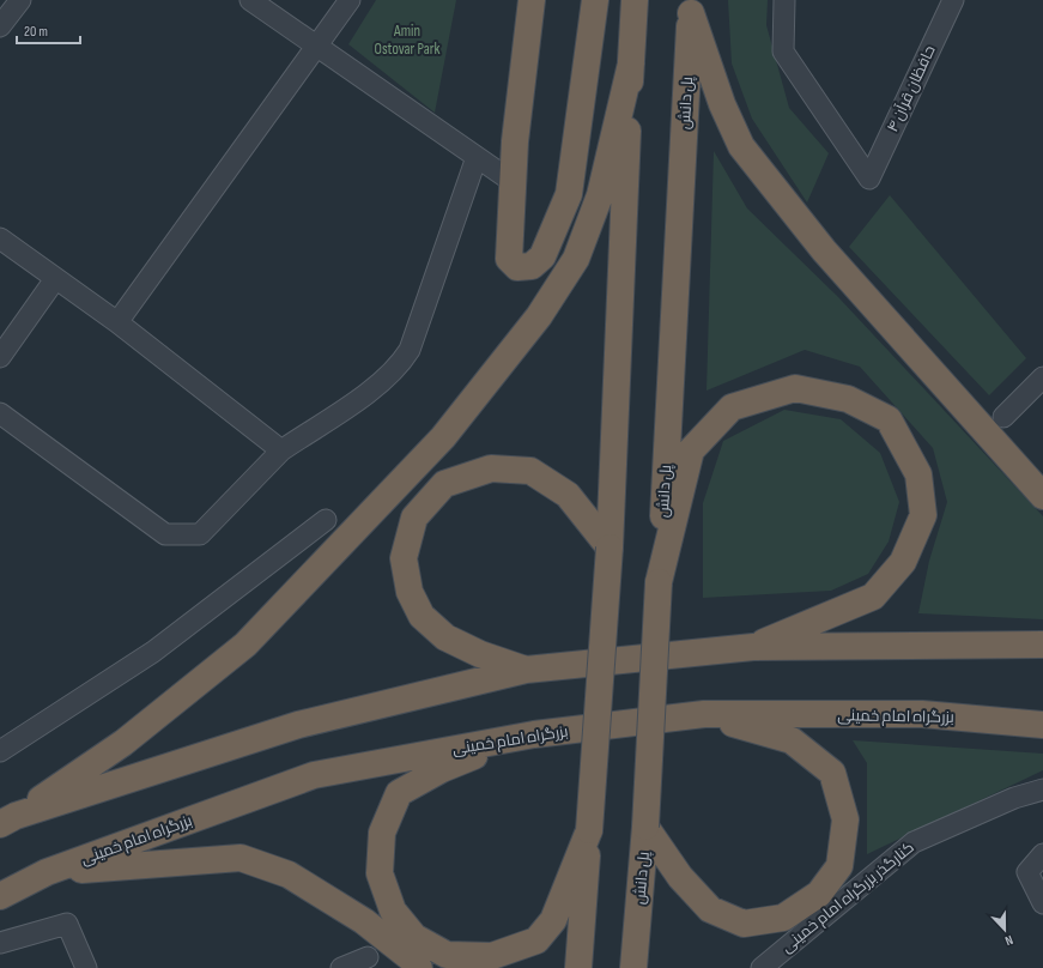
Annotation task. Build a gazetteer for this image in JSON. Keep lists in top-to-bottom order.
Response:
{
  "streets": {
    "highway": ["پل دانش", "بزرگراه امام خمینی"],
    "street": ["حافظان قرآن ۴", "کنارگذر بزرگراه امام خمینی"]
  },
  "parks": ["Amin Ostovar Park"],
  "scale_bar": "20 m",
  "north": "bottom"
}
